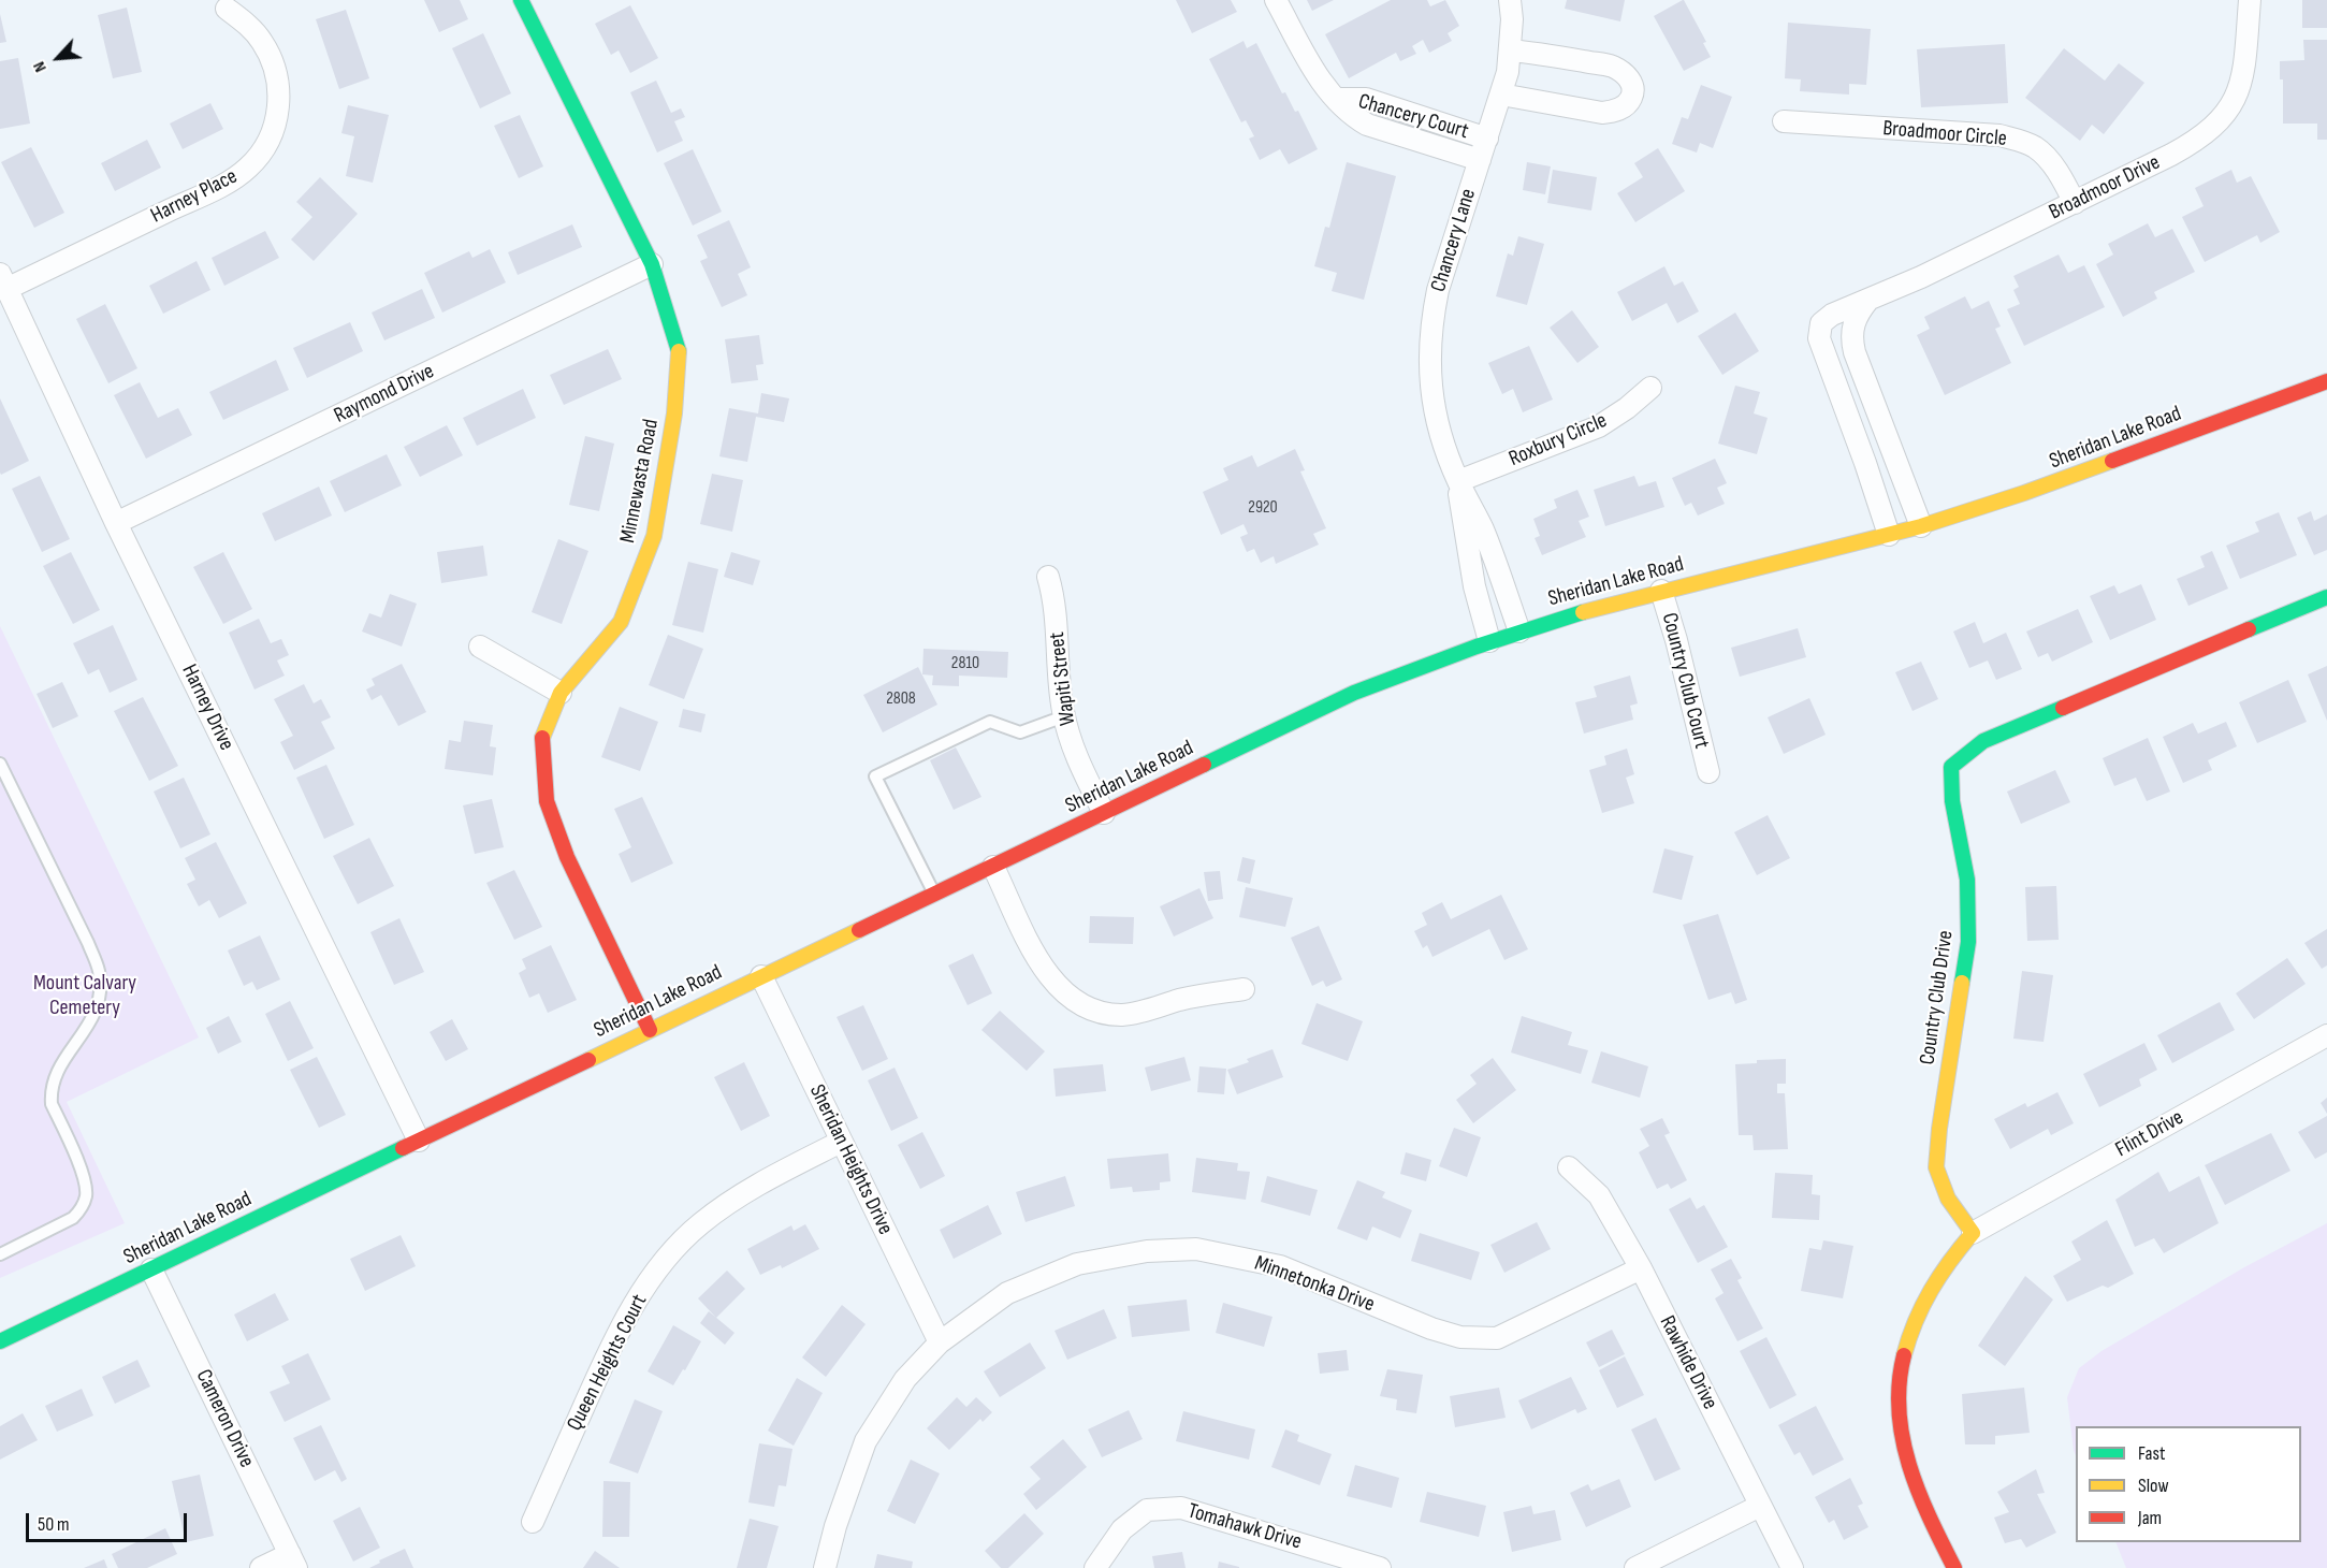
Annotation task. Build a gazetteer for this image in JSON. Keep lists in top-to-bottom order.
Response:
{
  "streets": {
    "main road": ["Sheridan Lake Road", "Minnewasta Road", "Country Club Drive"],
    "street": [
      "Chancery Court",
      "Broadmoor Circle",
      "Broadmoor Drive",
      "Harney Place",
      "Chancery Lane",
      "Raymond Drive",
      "Roxbury Circle",
      "Wapiti Street",
      "Country Club Court",
      "Harney Drive",
      "Flint Drive",
      "Sheridan Heights Drive",
      "Minnetonka Drive",
      "Queen Heights Court",
      "Rawhide Drive",
      "Cameron Drive",
      "Tomahawk Drive"
    ]
  },
  "crossings": [
    ["Chancery Court", "Chancery Lane"],
    ["Broadmoor Circle", "Broadmoor Drive"],
    ["Broadmoor Drive", "Sheridan Lake Road"],
    ["Harney Place", "Harney Drive"],
    ["Chancery Lane", "Sheridan Lake Road"],
    ["Chancery Lane", "Roxbury Circle"],
    ["Raymond Drive", "Minnewasta Road"],
    ["Raymond Drive", "Harney Drive"],
    ["Sheridan Lake Road", "Minnewasta Road"],
    ["Sheridan Lake Road", "Wapiti Street"],
    ["Sheridan Lake Road", "Country Club Court"],
    ["Sheridan Lake Road", "Harney Drive"],
    ["Sheridan Lake Road", "Sheridan Heights Drive"],
    ["Sheridan Lake Road", "Cameron Drive"],
    ["Country Club Drive", "Flint Drive"],
    ["Sheridan Heights Drive", "Minnetonka Drive"],
    ["Sheridan Heights Drive", "Queen Heights Court"],
    ["Minnetonka Drive", "Rawhide Drive"]
  ],
  "parks": ["Mount Calvary Cemetery"],
  "house_numbers": ["2920", "2810", "2808"],
  "legend": ["Fast", "Slow", "Jam"],
  "scale_bar": "50 m",
  "north": "bottom left"
}
